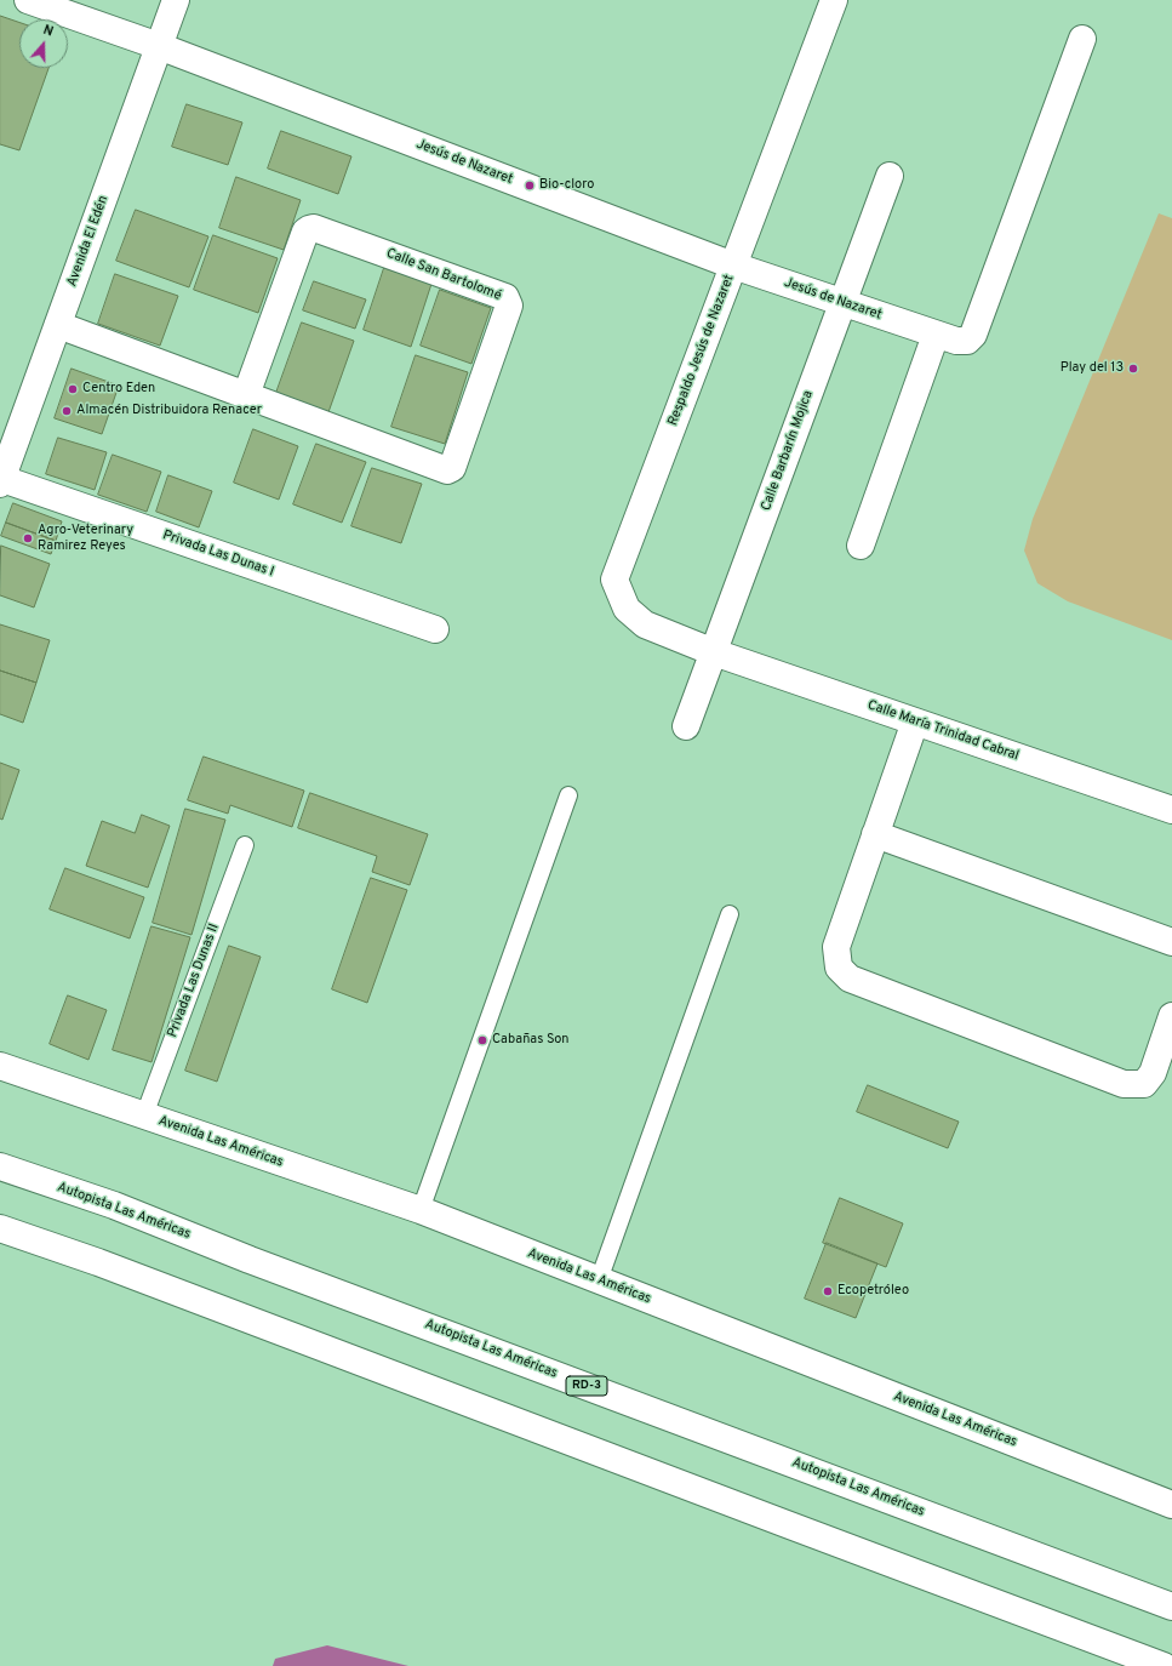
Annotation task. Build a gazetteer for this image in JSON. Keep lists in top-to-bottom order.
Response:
{
  "streets": {
    "main road": [
      "Jesús de Nazaret",
      "Avenida El Edén",
      "Calle San Bartolomé",
      "Respaldo Jesús de Nazaret",
      "Calle Barbarín Mojica",
      "Privada Las Dunas I",
      "Calle María Trinidad Cabral",
      "Avenida Las Américas",
      "Autopista Las Américas",
      "RD-3"
    ],
    "lane": ["Privada Las Dunas II"]
  },
  "crossings": [
    ["Jesús de Nazaret", "Avenida El Edén"],
    ["Jesús de Nazaret", "Respaldo Jesús de Nazaret"],
    ["Jesús de Nazaret", "Calle Barbarín Mojica"],
    ["Avenida El Edén", "Calle San Bartolomé"],
    ["Avenida El Edén", "Privada Las Dunas I"],
    ["Respaldo Jesús de Nazaret", "Calle Barbarín Mojica"],
    ["Respaldo Jesús de Nazaret", "Calle María Trinidad Cabral"],
    ["Calle Barbarín Mojica", "Calle María Trinidad Cabral"],
    ["Privada Las Dunas II", "Avenida Las Américas"]
  ],
  "places": [
    "Bio-cloro",
    "Play del 13",
    "Centro Eden",
    "Almacén Distribuidora Renacer",
    "Agro-Veterinary Ramirez Reyes",
    "Cabañas Son",
    "Ecopetróleo"
  ],
  "north": "top"
}
